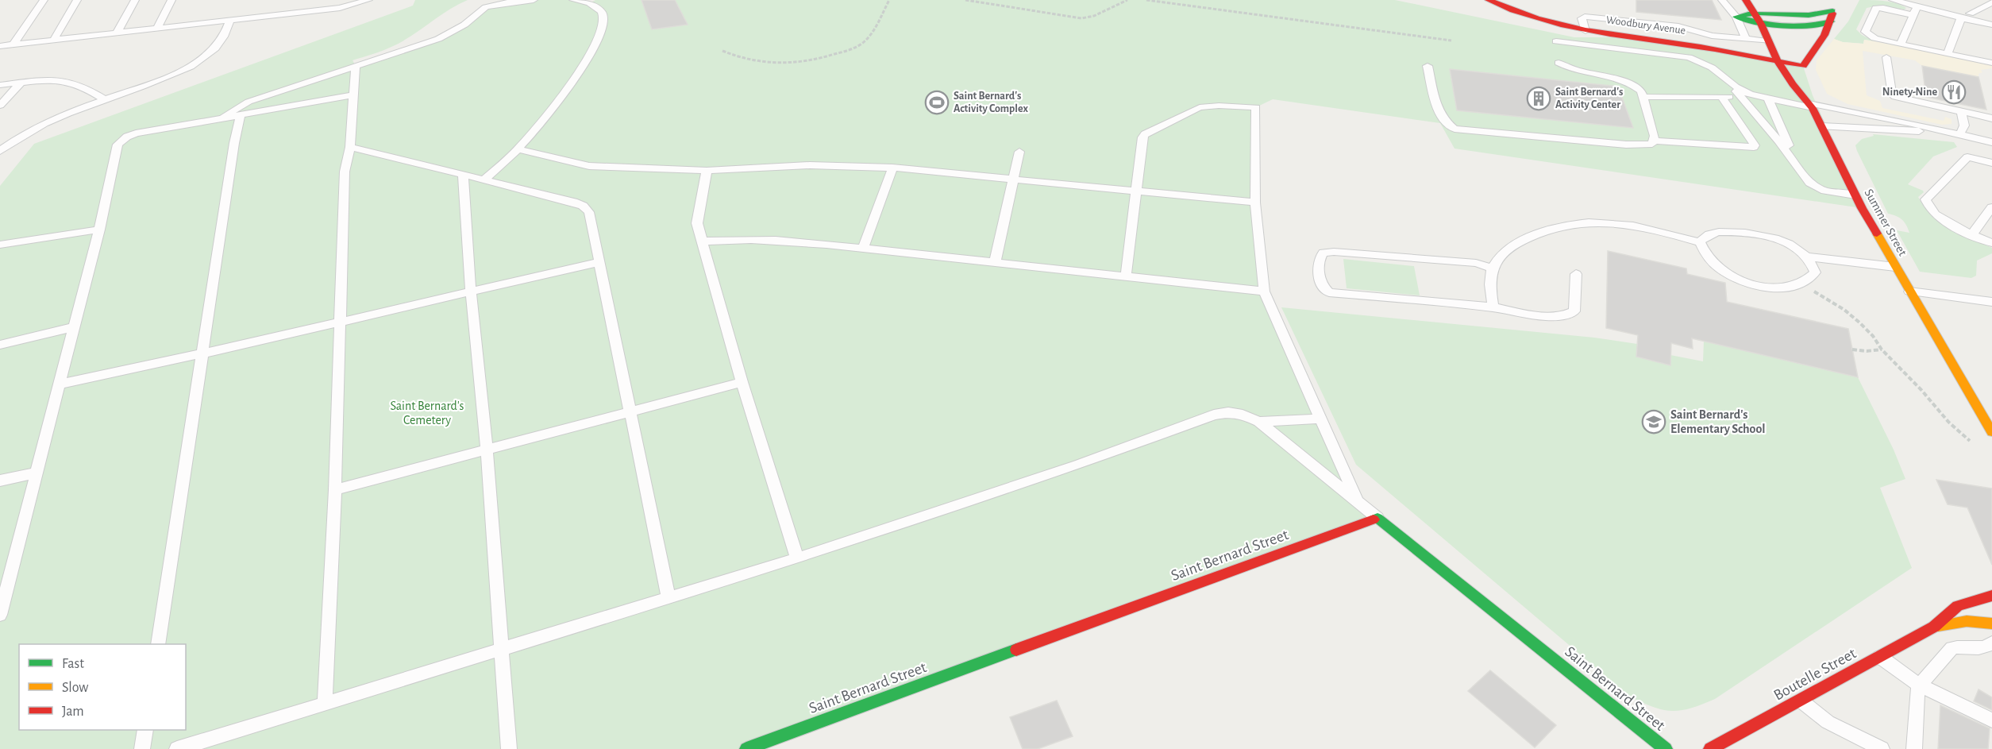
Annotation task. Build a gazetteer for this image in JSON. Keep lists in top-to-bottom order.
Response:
{
  "streets": {
    "street": [
      "Woodbury Avenue",
      "Summer Street",
      "Saint Bernard Street",
      "Boutelle Street"
    ]
  },
  "parks": ["Saint Bernard's Cemetery"],
  "places": {
    "restaurant": ["Ninety-Nine"],
    "building": ["Saint Bernard's Activity Center"],
    "sports": ["Saint Bernard's Activity Complex"],
    "school or university": ["Saint Bernard's Elementary School"]
  },
  "legend": ["Fast", "Slow", "Jam"]
}
